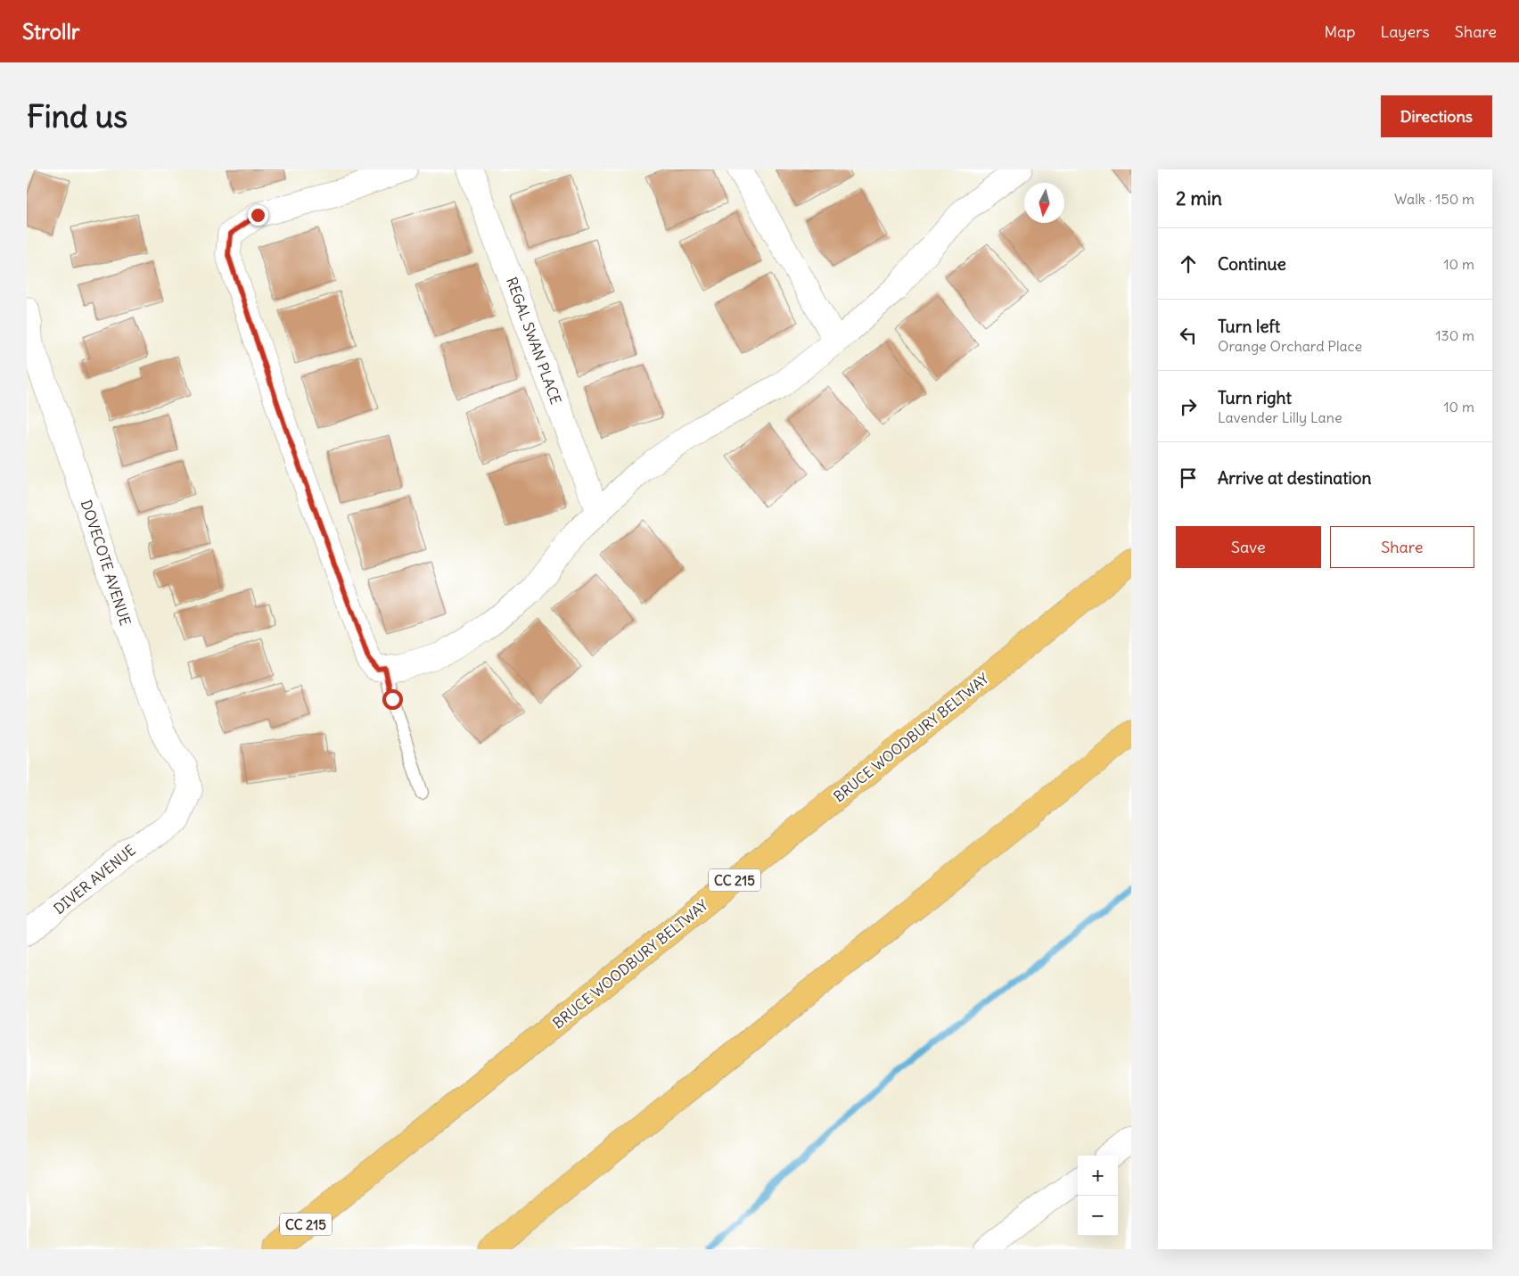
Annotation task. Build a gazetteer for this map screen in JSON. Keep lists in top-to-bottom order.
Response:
{
  "streets": {
    "highway": ["BRUCE WOODBURY BELTWAY", "CC 215"],
    "street": ["REGAL SWAN PLACE", "DOVECOTE AVENUE", "DIVER AVENUE"]
  },
  "crossings": [
    ["DOVECOTE AVENUE", "DIVER AVENUE"]
  ],
  "north": "bottom",
  "page": {
    "header": "Strollr",
    "nav": ["Map", "Layers", "Share"],
    "buttons": [
      "Directions",
      ["Save", "Share"]
    ],
    "title": "Find us",
    "heading": ["2 min", "Walk · 150 m"],
    "list": [
      ["Continue", "10 m"],
      ["Turn left", "Orange Orchard Place", "130 m"],
      ["Turn right", "Lavender Lilly Lane", "10 m"],
      "Arrive at destination"
    ],
    "map_buttons": ["+", "−"]
  }
}
